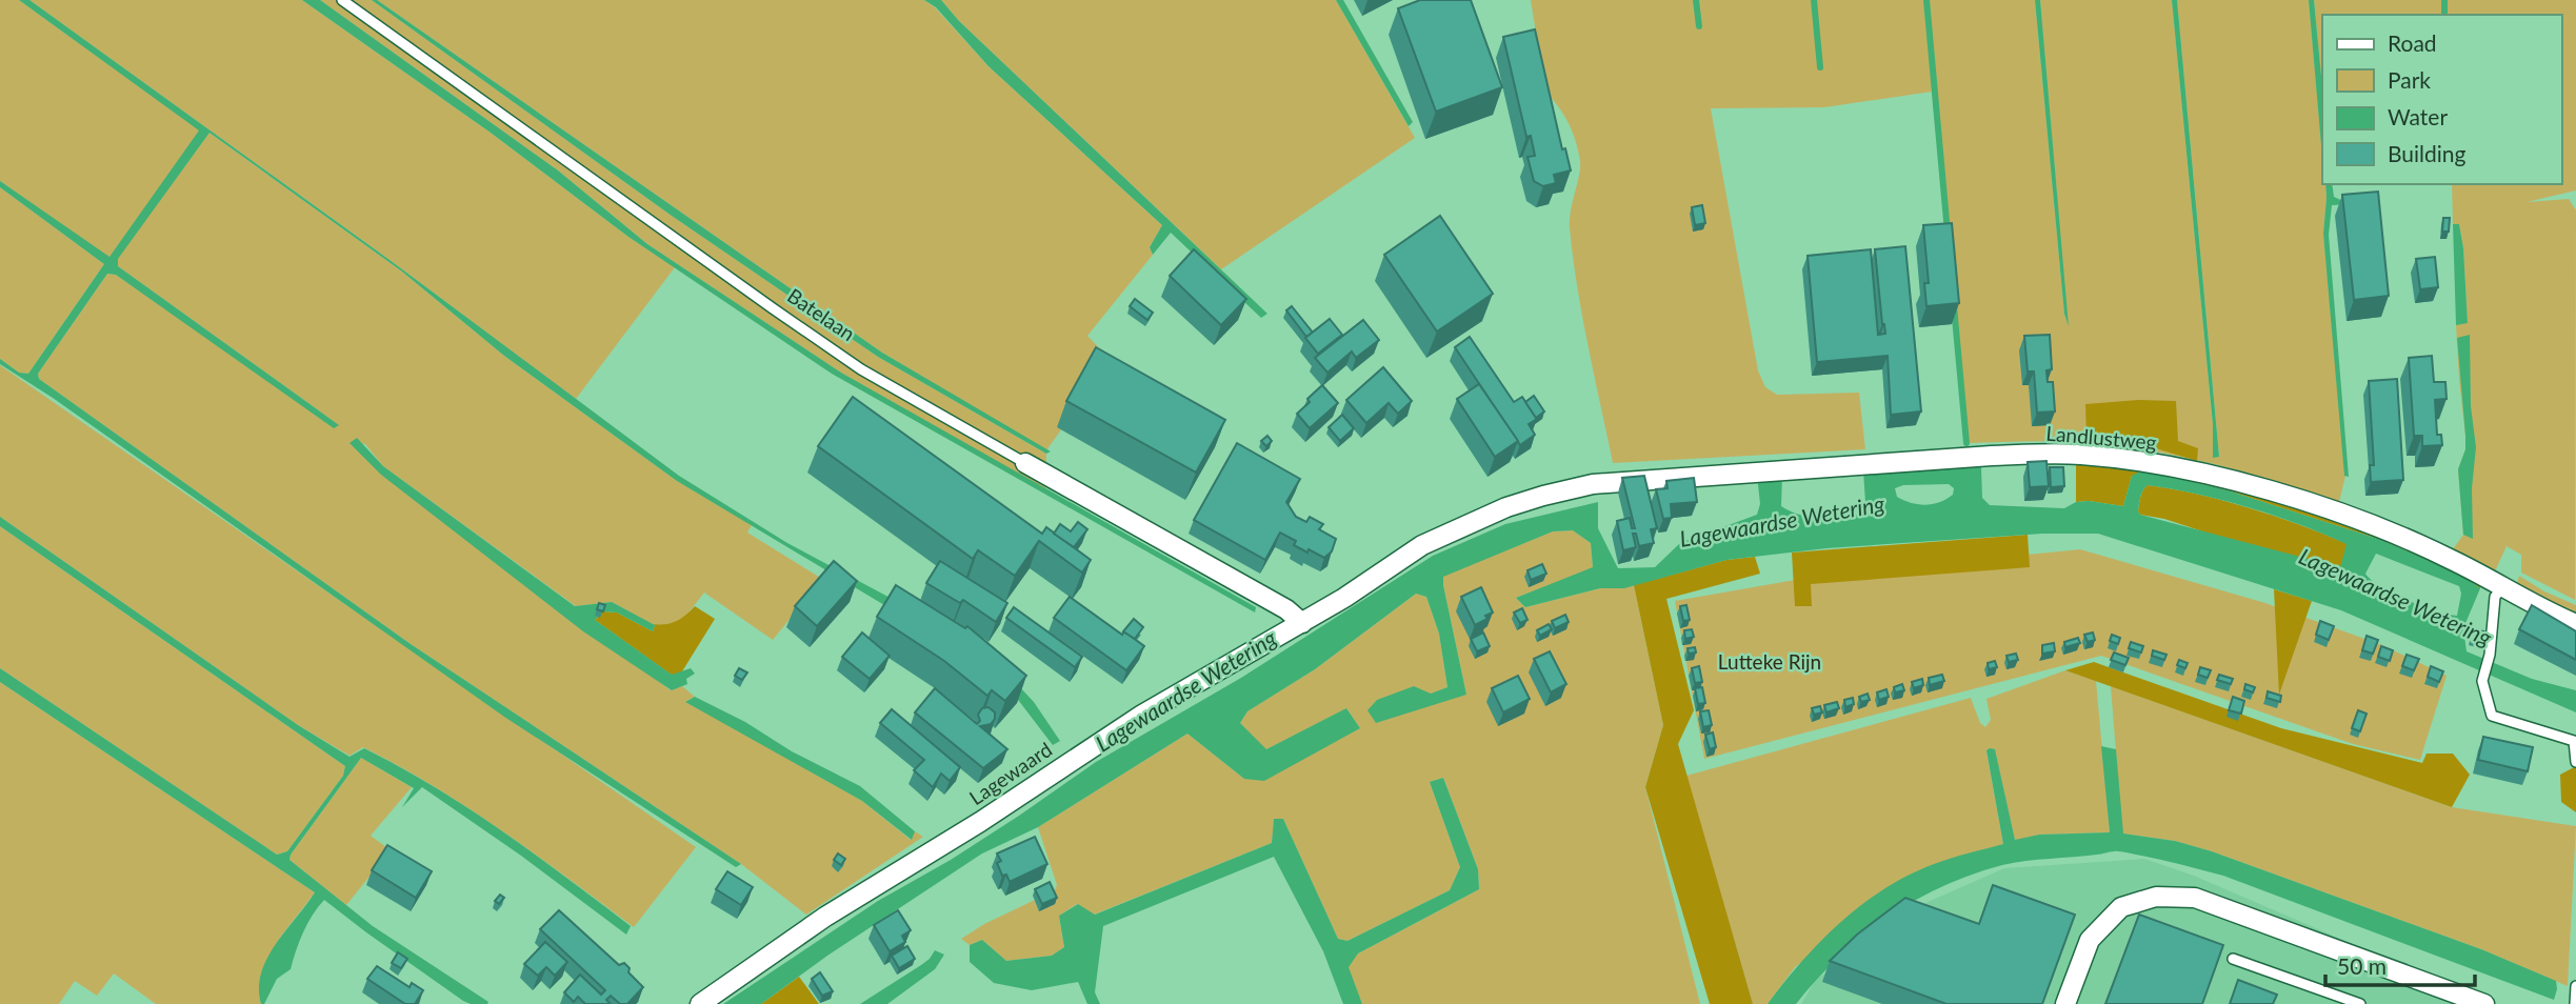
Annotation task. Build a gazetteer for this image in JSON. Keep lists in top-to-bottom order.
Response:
{
  "streets": {
    "street": ["Batelaan", "Landlustweg", "Lagewaard"]
  },
  "crossings": [
    ["Batelaan", "Lagewaard"],
    ["Landlustweg", "Lagewaard"]
  ],
  "water": ["Lagewaardse Wetering"],
  "parks": ["Lutteke Rijn"],
  "legend": [
    "Road",
    "Park",
    "Water",
    "Building"
  ],
  "scale_bar": "50 m"
}
